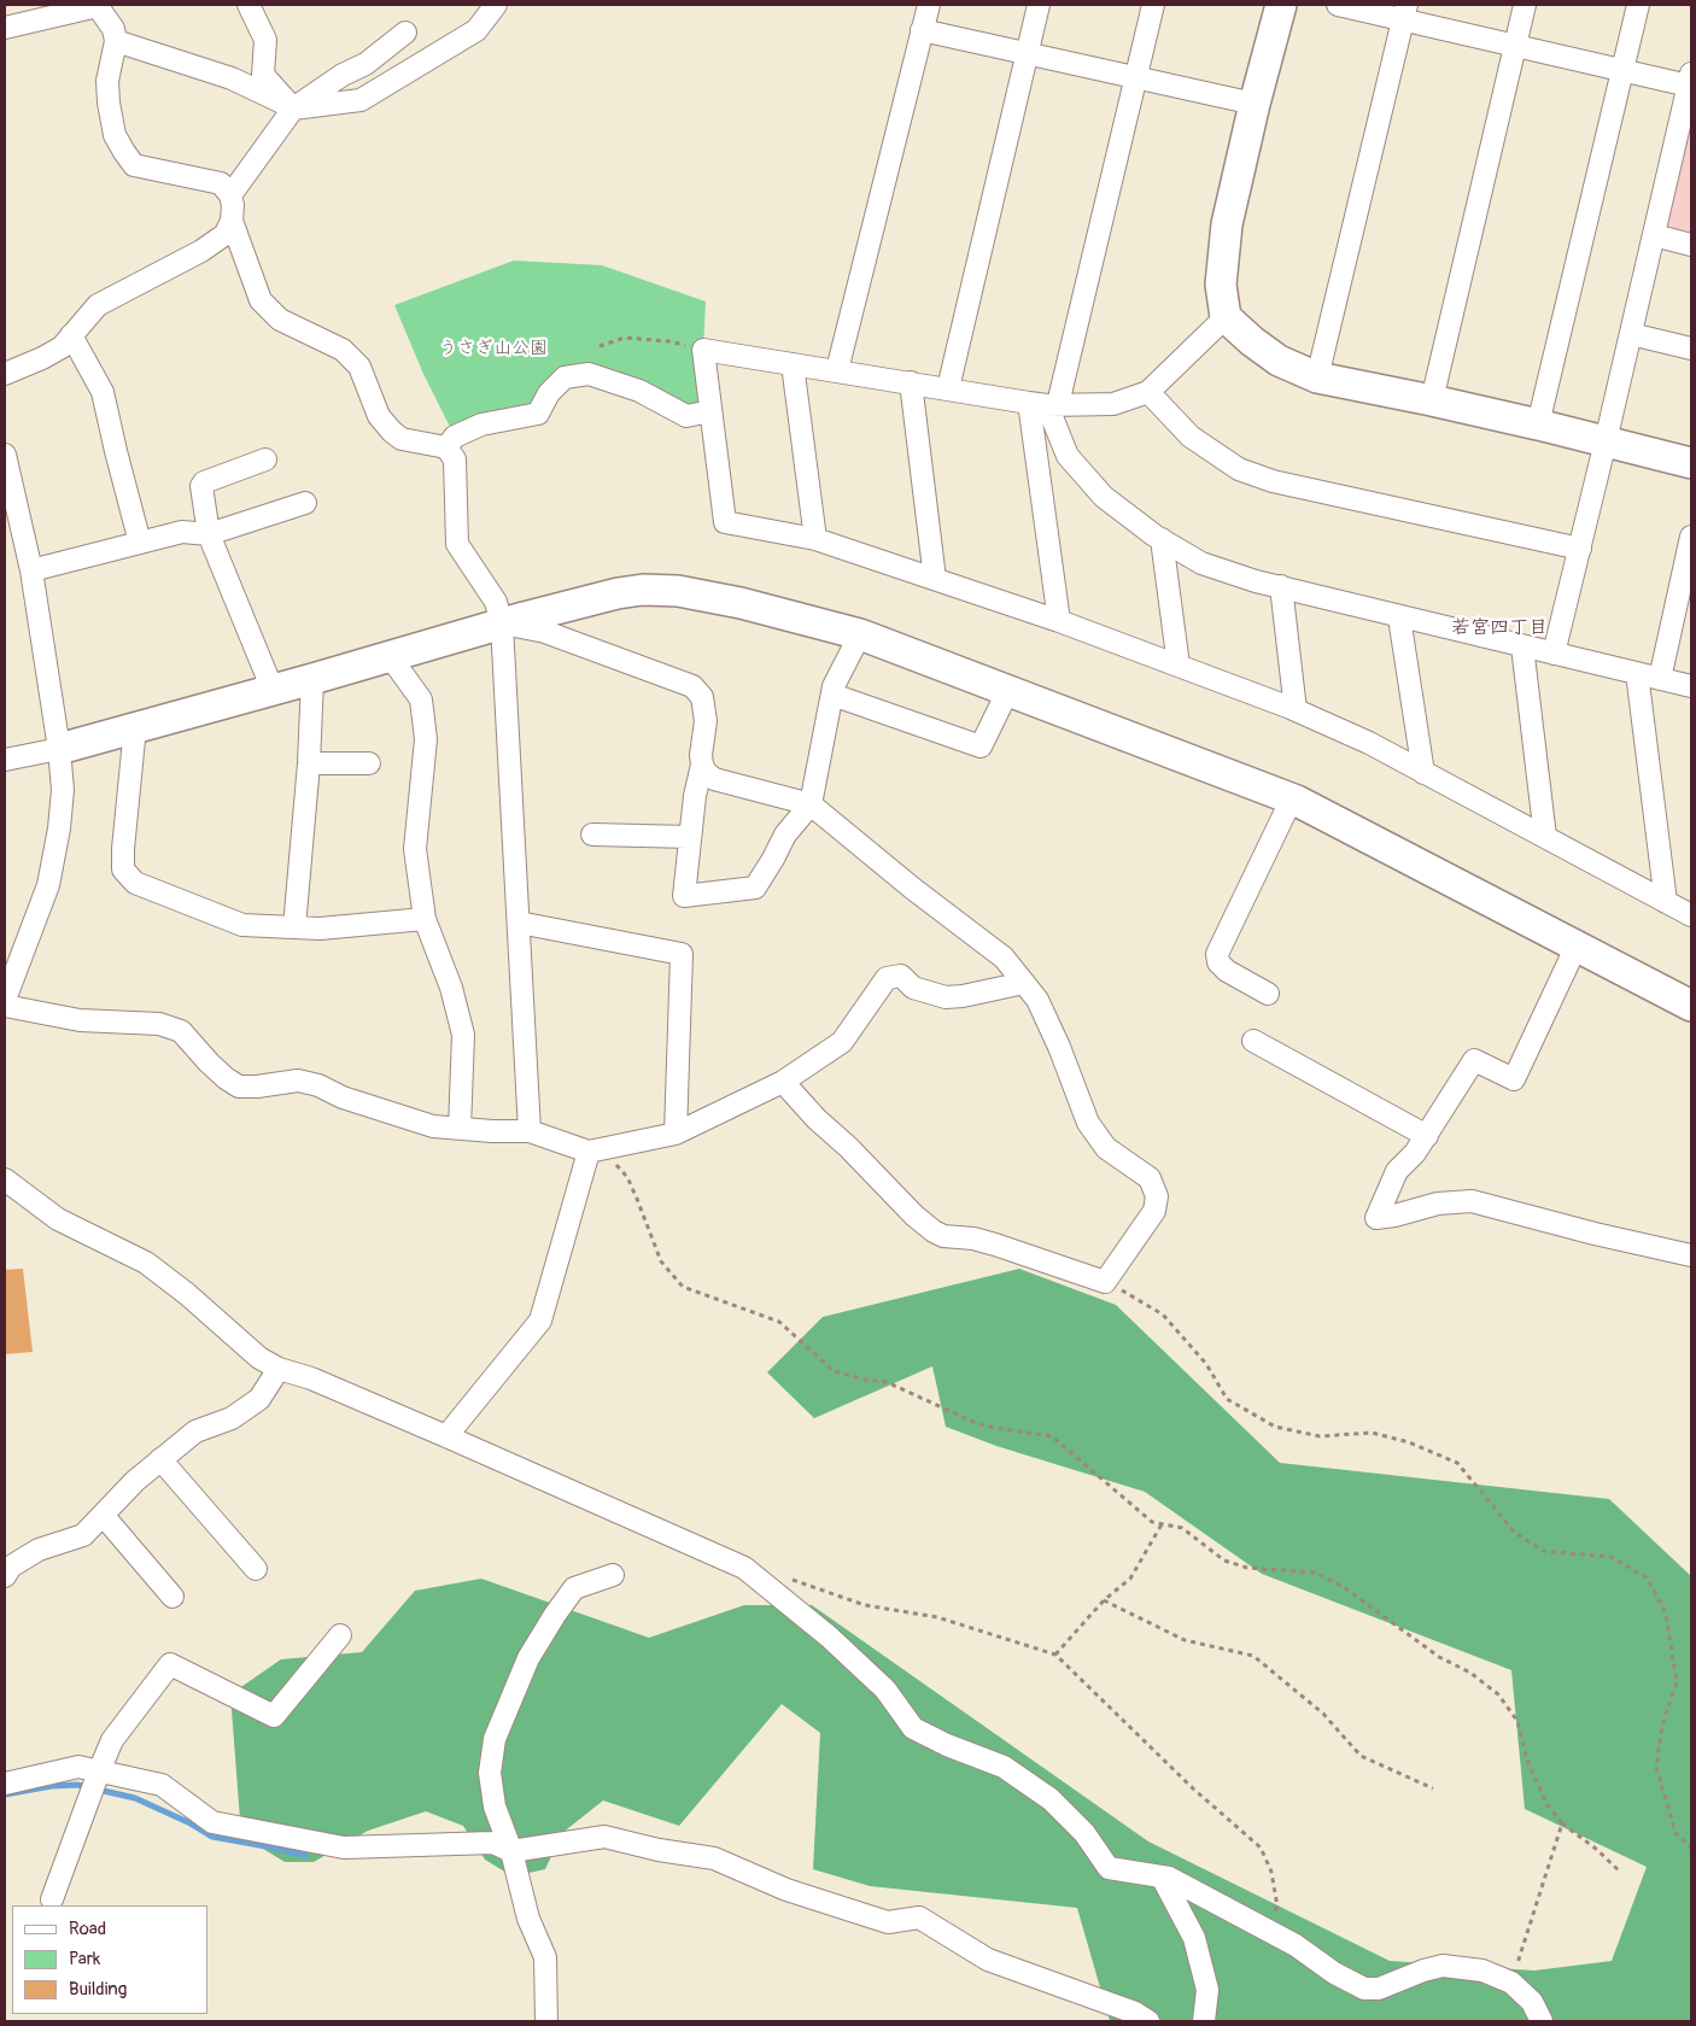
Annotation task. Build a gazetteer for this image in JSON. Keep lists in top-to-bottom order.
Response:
{
  "districts": ["若宮四丁目"],
  "parks": ["うさぎ山公園"],
  "legend": ["Road", "Park", "Building"]
}
